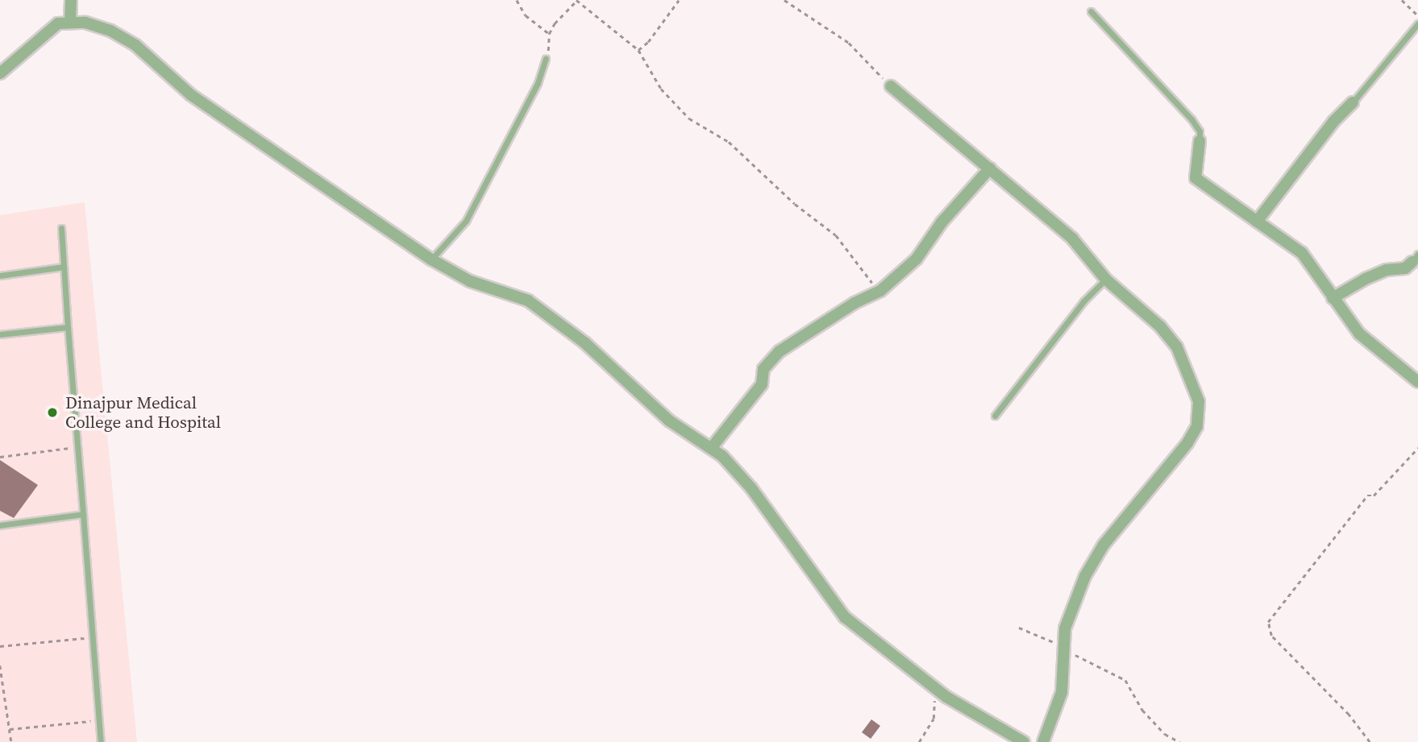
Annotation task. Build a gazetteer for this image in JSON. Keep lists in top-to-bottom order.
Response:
{
  "places": ["Dinajpur Medical College and Hospital"]
}
